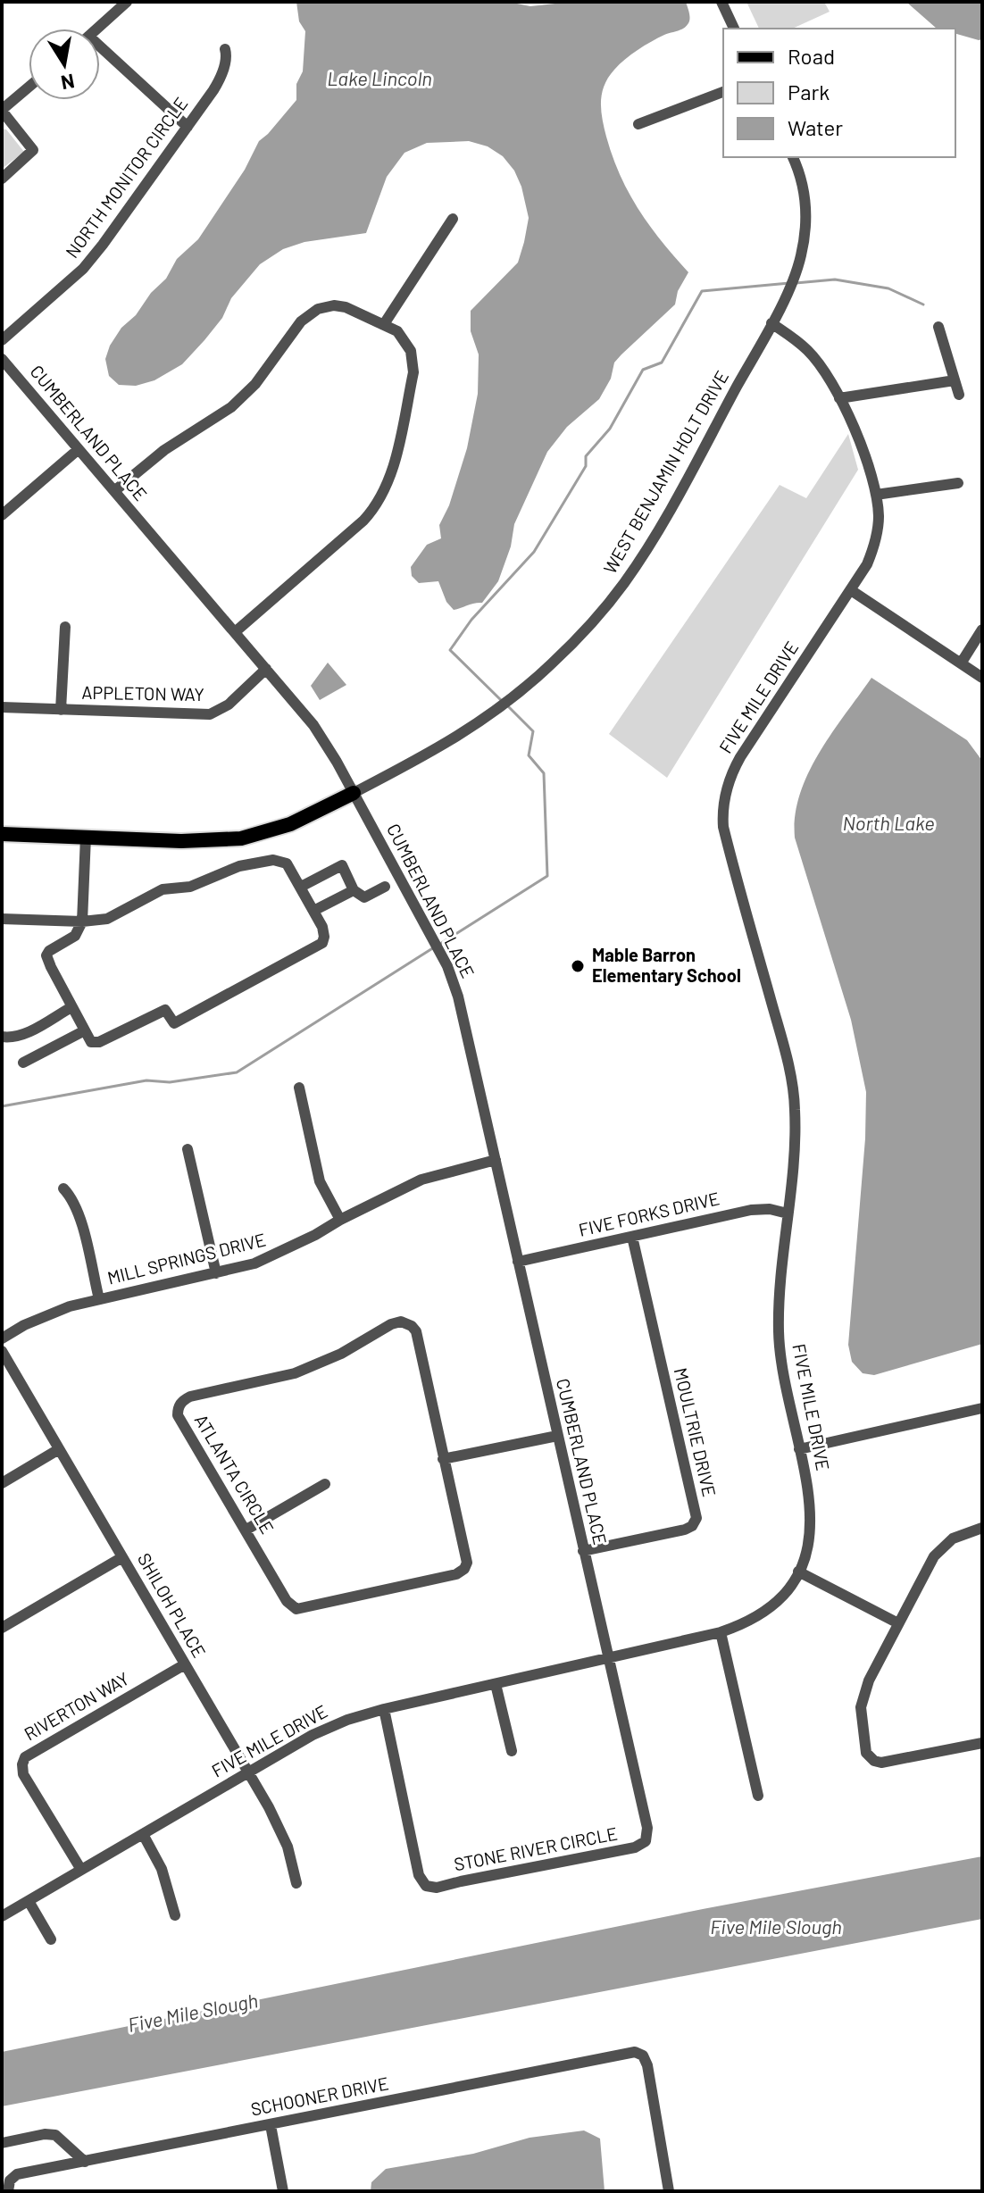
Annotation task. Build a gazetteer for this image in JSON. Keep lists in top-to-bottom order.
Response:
{
  "streets": {
    "main road": ["WEST BENJAMIN HOLT DRIVE"],
    "street": [
      "NORTH MONITOR CIRCLE",
      "CUMBERLAND PLACE",
      "APPLETON WAY",
      "FIVE MILE DRIVE",
      "FIVE FORKS DRIVE",
      "MILL SPRINGS DRIVE",
      "MOULTRIE DRIVE",
      "ATLANTA CIRCLE",
      "SHILOH PLACE",
      "RIVERTON WAY",
      "STONE RIVER CIRCLE",
      "SCHOONER DRIVE"
    ]
  },
  "crossings": [
    ["CUMBERLAND PLACE", "WEST BENJAMIN HOLT DRIVE"],
    ["CUMBERLAND PLACE", "APPLETON WAY"],
    ["CUMBERLAND PLACE", "FIVE MILE DRIVE"],
    ["CUMBERLAND PLACE", "FIVE FORKS DRIVE"],
    ["CUMBERLAND PLACE", "MILL SPRINGS DRIVE"],
    ["CUMBERLAND PLACE", "MOULTRIE DRIVE"],
    ["CUMBERLAND PLACE", "STONE RIVER CIRCLE"],
    ["WEST BENJAMIN HOLT DRIVE", "FIVE MILE DRIVE"],
    ["FIVE MILE DRIVE", "FIVE FORKS DRIVE"],
    ["FIVE MILE DRIVE", "SHILOH PLACE"],
    ["FIVE MILE DRIVE", "RIVERTON WAY"],
    ["FIVE MILE DRIVE", "STONE RIVER CIRCLE"],
    ["FIVE FORKS DRIVE", "MOULTRIE DRIVE"],
    ["SHILOH PLACE", "RIVERTON WAY"]
  ],
  "water": ["Lake Lincoln", "North Lake", "Five Mile Slough"],
  "places": ["Mable Barron Elementary School"],
  "legend": ["Road", "Park", "Water"],
  "north": "bottom"
}
